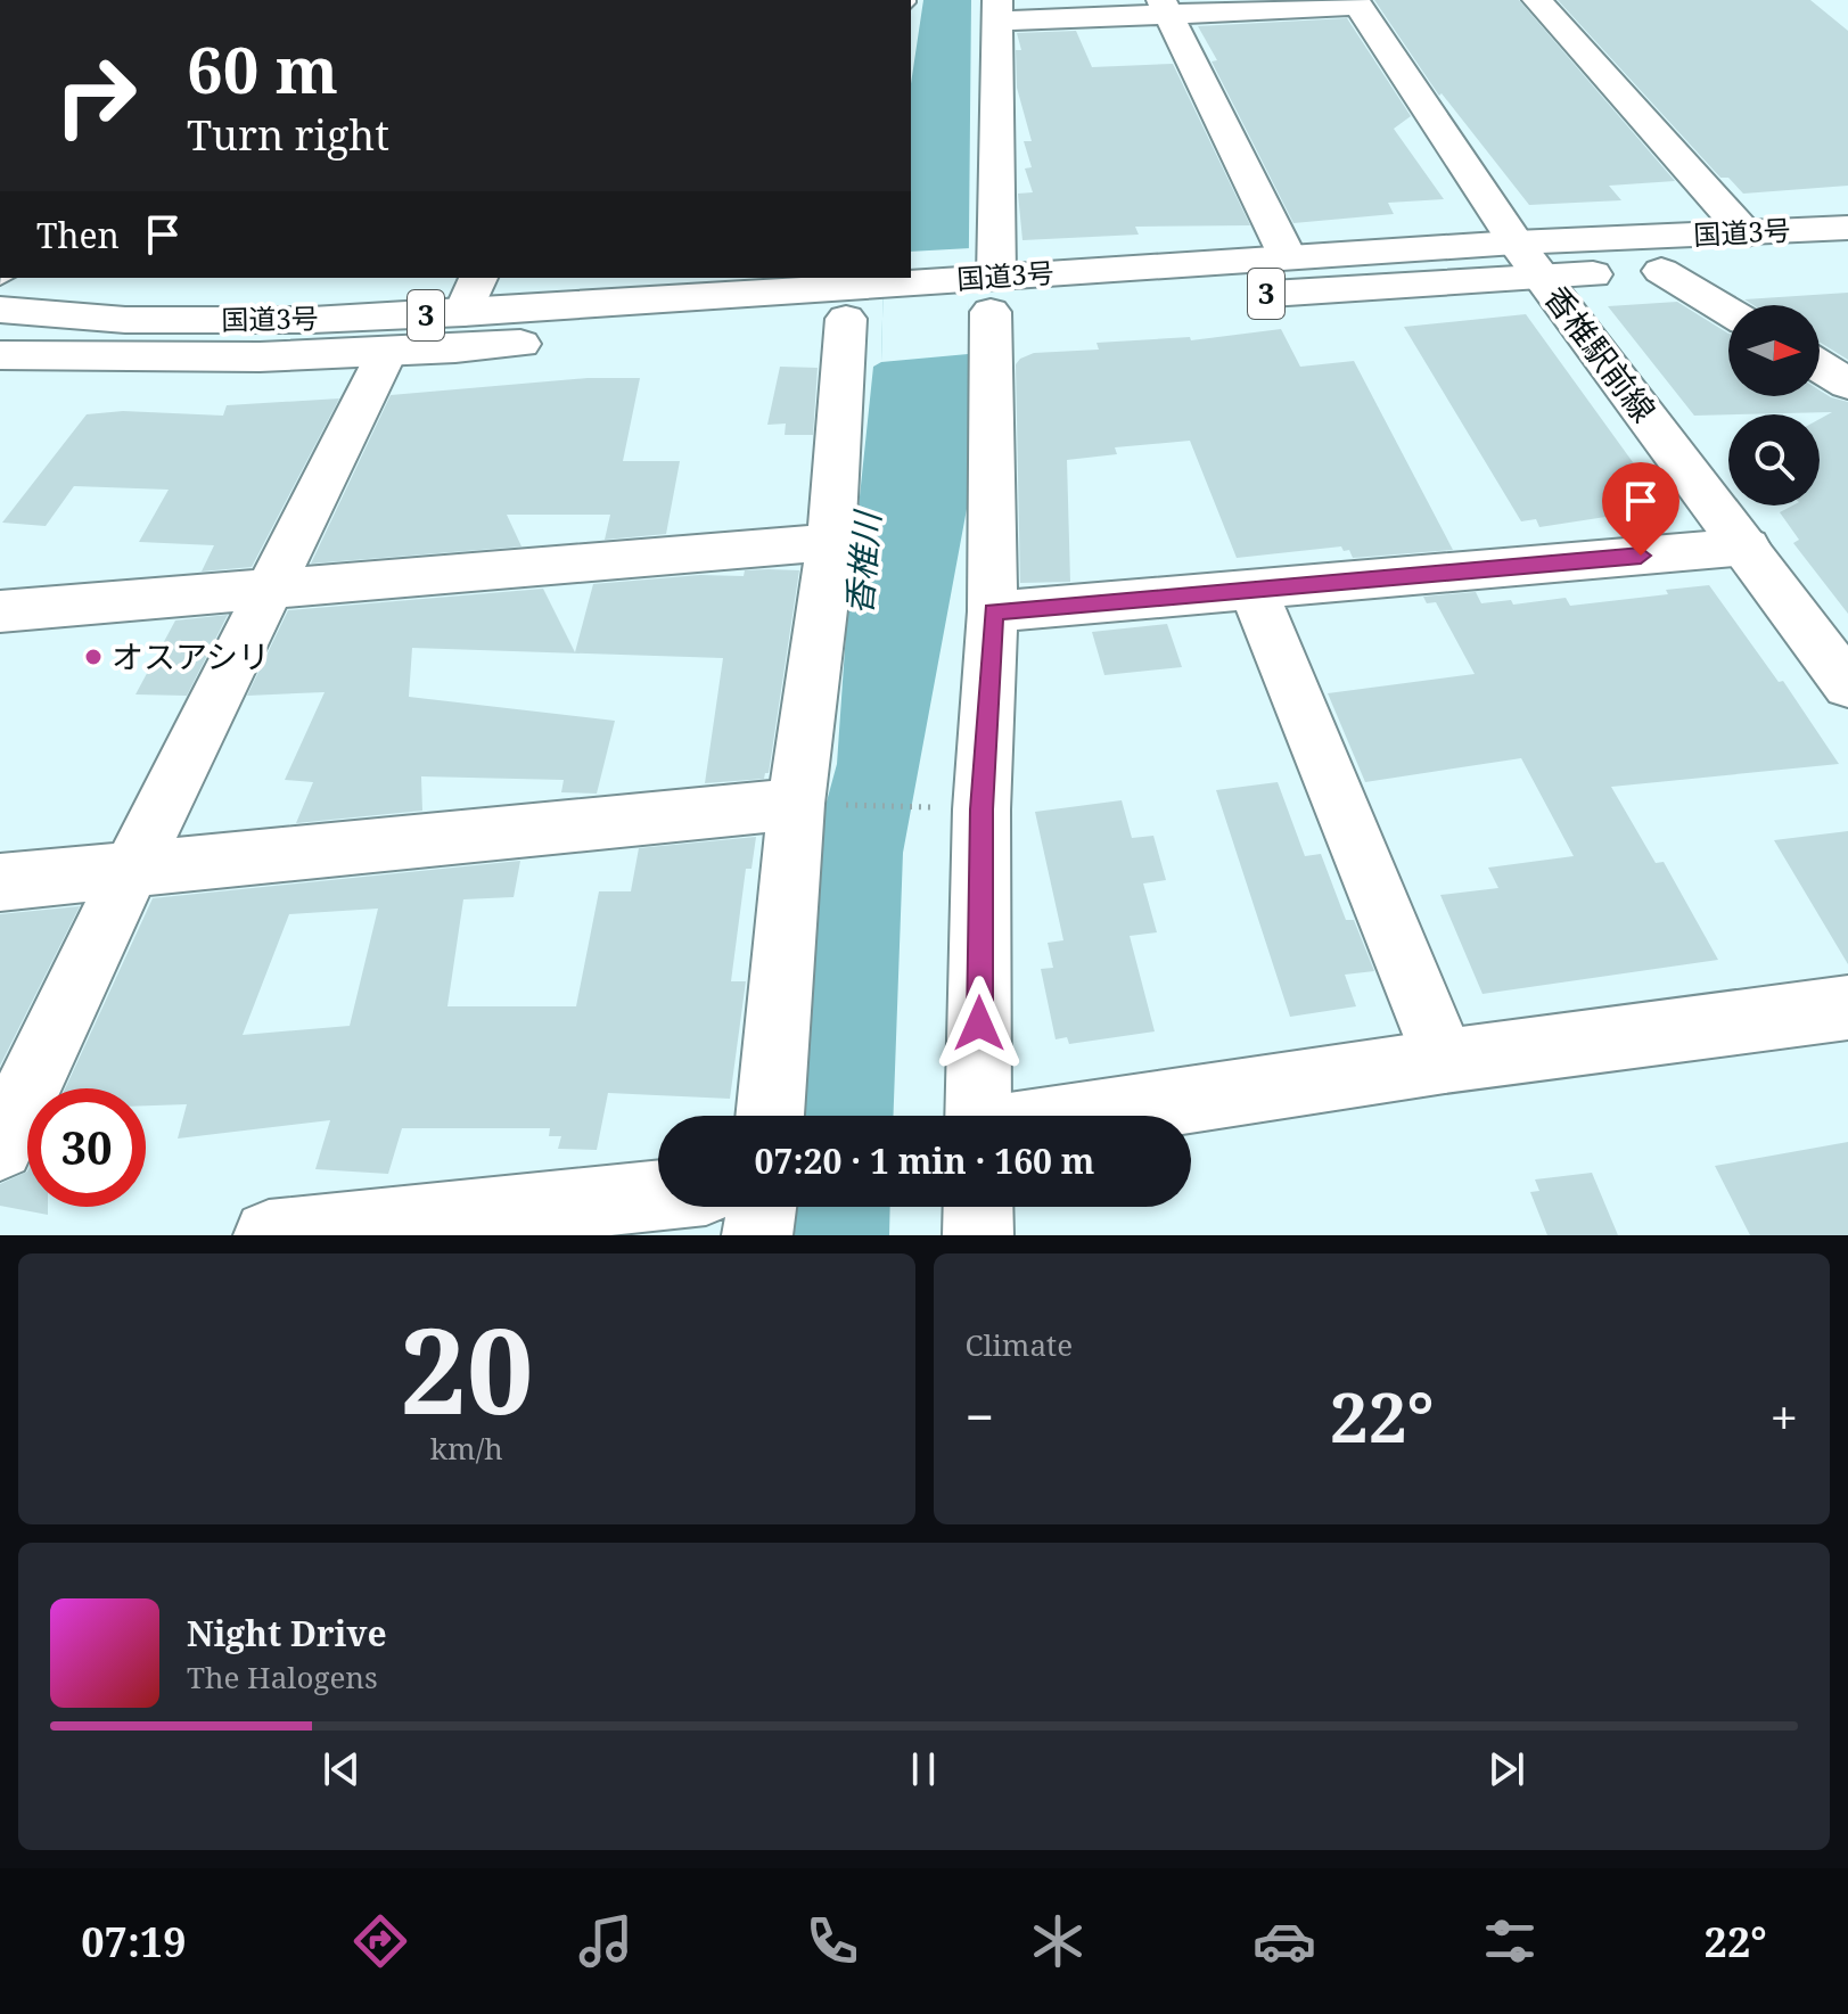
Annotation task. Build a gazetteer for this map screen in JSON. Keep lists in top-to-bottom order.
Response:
{
  "streets": {
    "main road": ["国道3号", "3", "香椎駅前線"]
  },
  "crossings": [
    ["国道3号", "香椎駅前線"]
  ],
  "water": ["香椎川"],
  "places": ["オスアシリ"],
  "north": "right",
  "page": {
    "turn": ["60 m", "Turn right"],
    "then": "Then",
    "limit": "30",
    "trip": "07:20 · 1 min · 160 m",
    "tile": [
      ["20", "km/h"],
      "Climate"
    ],
    "heat": ["−", "22°", "+"],
    "song": ["Night Drive", "The Halogens"],
    "tabs": ["07:19", "22°"]
  }
}
